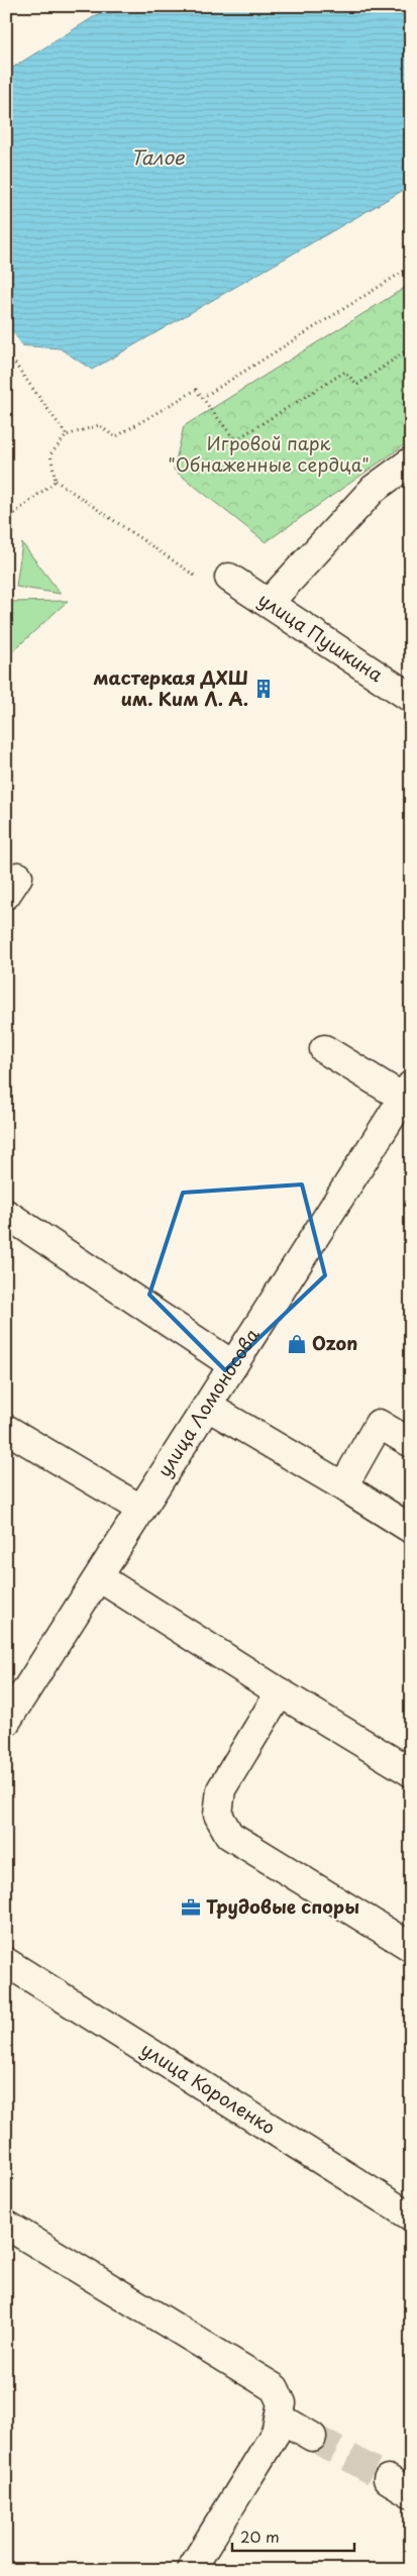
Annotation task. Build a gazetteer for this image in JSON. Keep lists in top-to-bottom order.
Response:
{
  "streets": {
    "street": ["улица Пушкина", "улица Ломоносова", "улица Короленко"]
  },
  "water": ["Талое"],
  "parks": ["Игровой парк \"Обнаженные сердца\""],
  "places": {
    "building": ["мастеркая ДХШ им. Ким Л. А."],
    "shop": ["Ozon"],
    "office": ["Трудовые споры"]
  },
  "scale_bar": "20 m"
}
